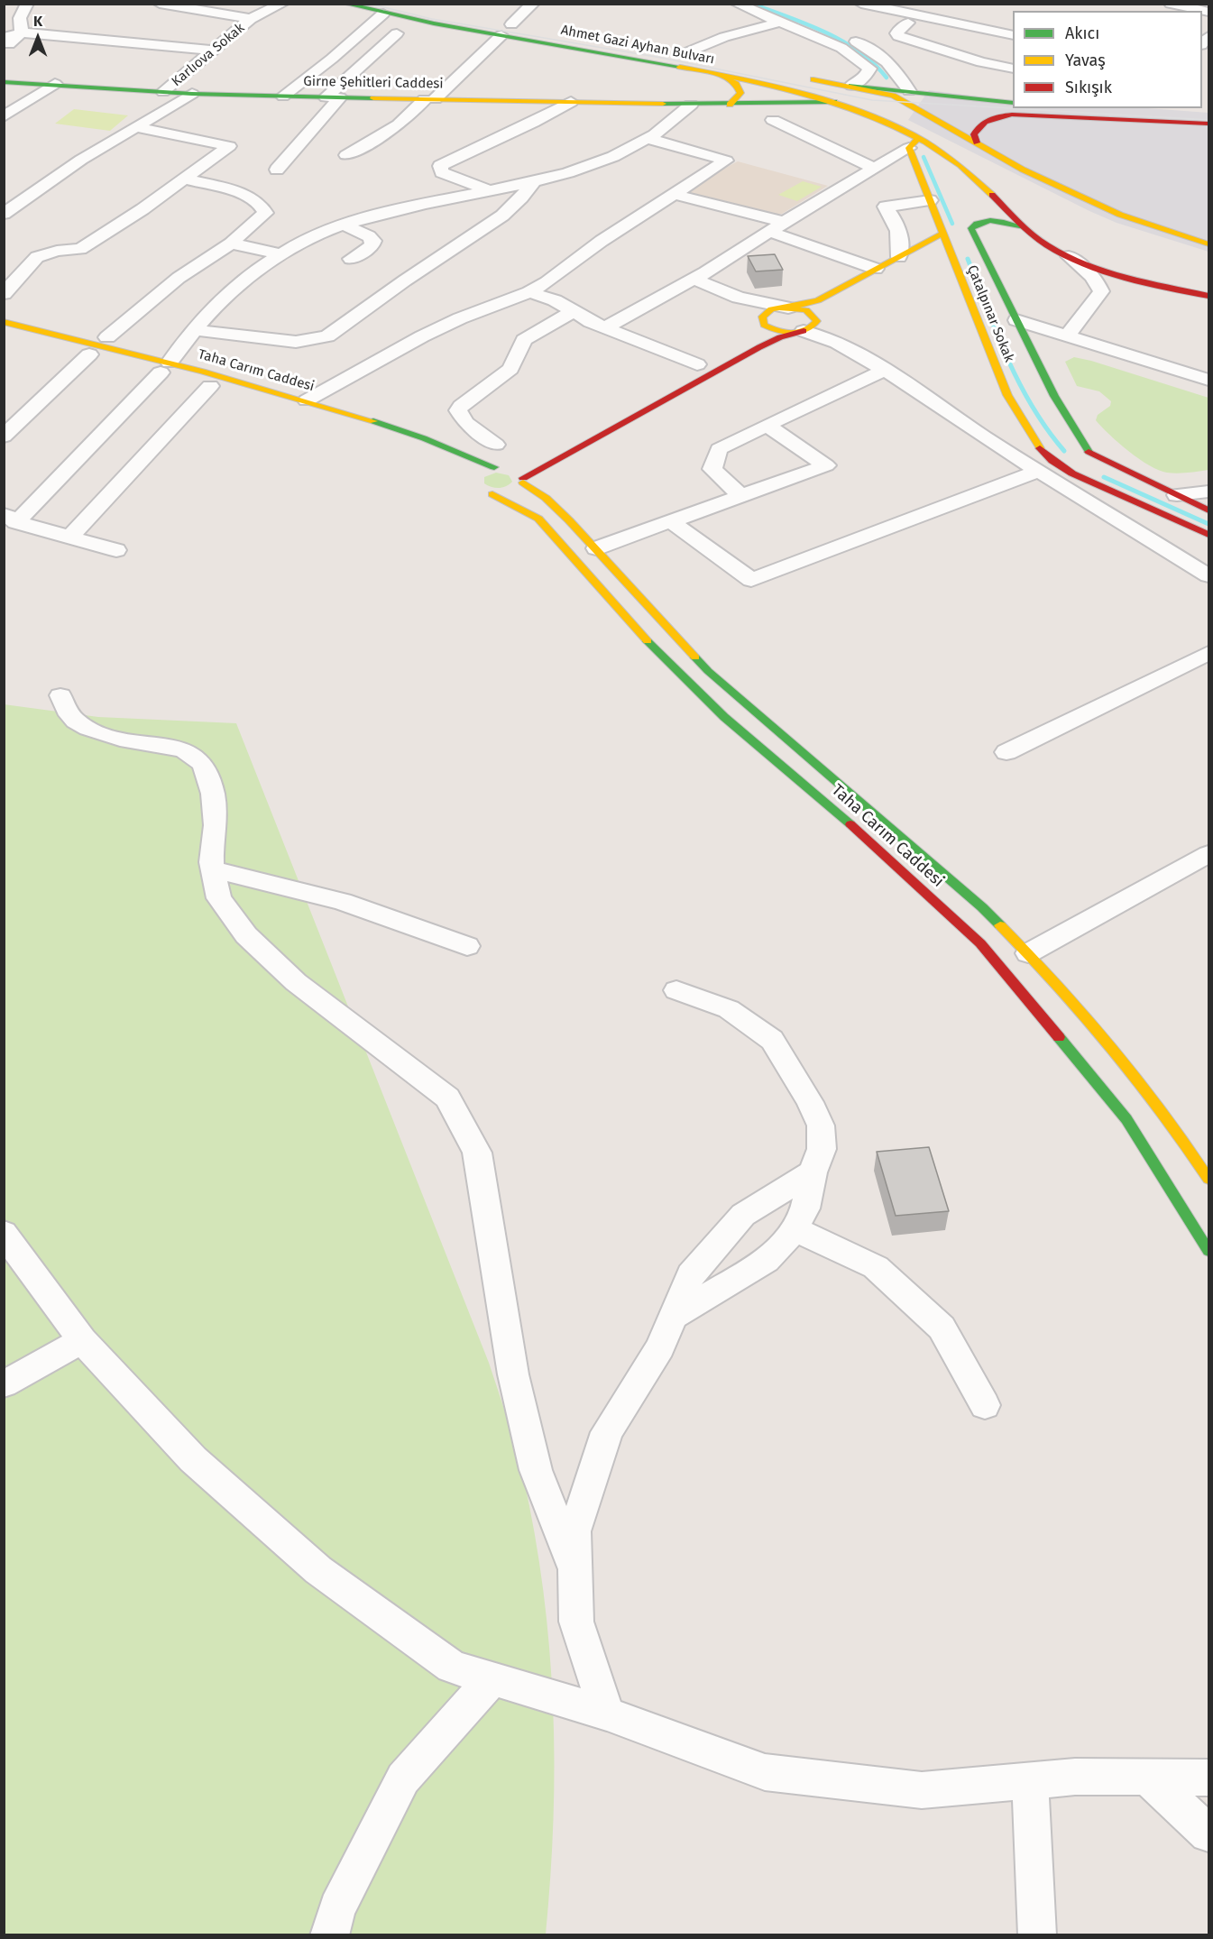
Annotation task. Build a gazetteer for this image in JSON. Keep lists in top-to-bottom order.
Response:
{
  "streets": {
    "main road": [
      "Ahmet Gazi Ayhan Bulvarı",
      "Girne Şehitleri Caddesi",
      "Çatalpınar Sokak",
      "Taha Carım Caddesi"
    ],
    "street": ["Karlıova Sokak"]
  },
  "crossings": [
    ["Ahmet Gazi Ayhan Bulvarı", "Girne Şehitleri Caddesi"],
    ["Ahmet Gazi Ayhan Bulvarı", "Çatalpınar Sokak"],
    ["Karlıova Sokak", "Girne Şehitleri Caddesi"]
  ],
  "legend": ["Akıcı", "Yavaş", "Sıkışık"],
  "north": "top"
}
